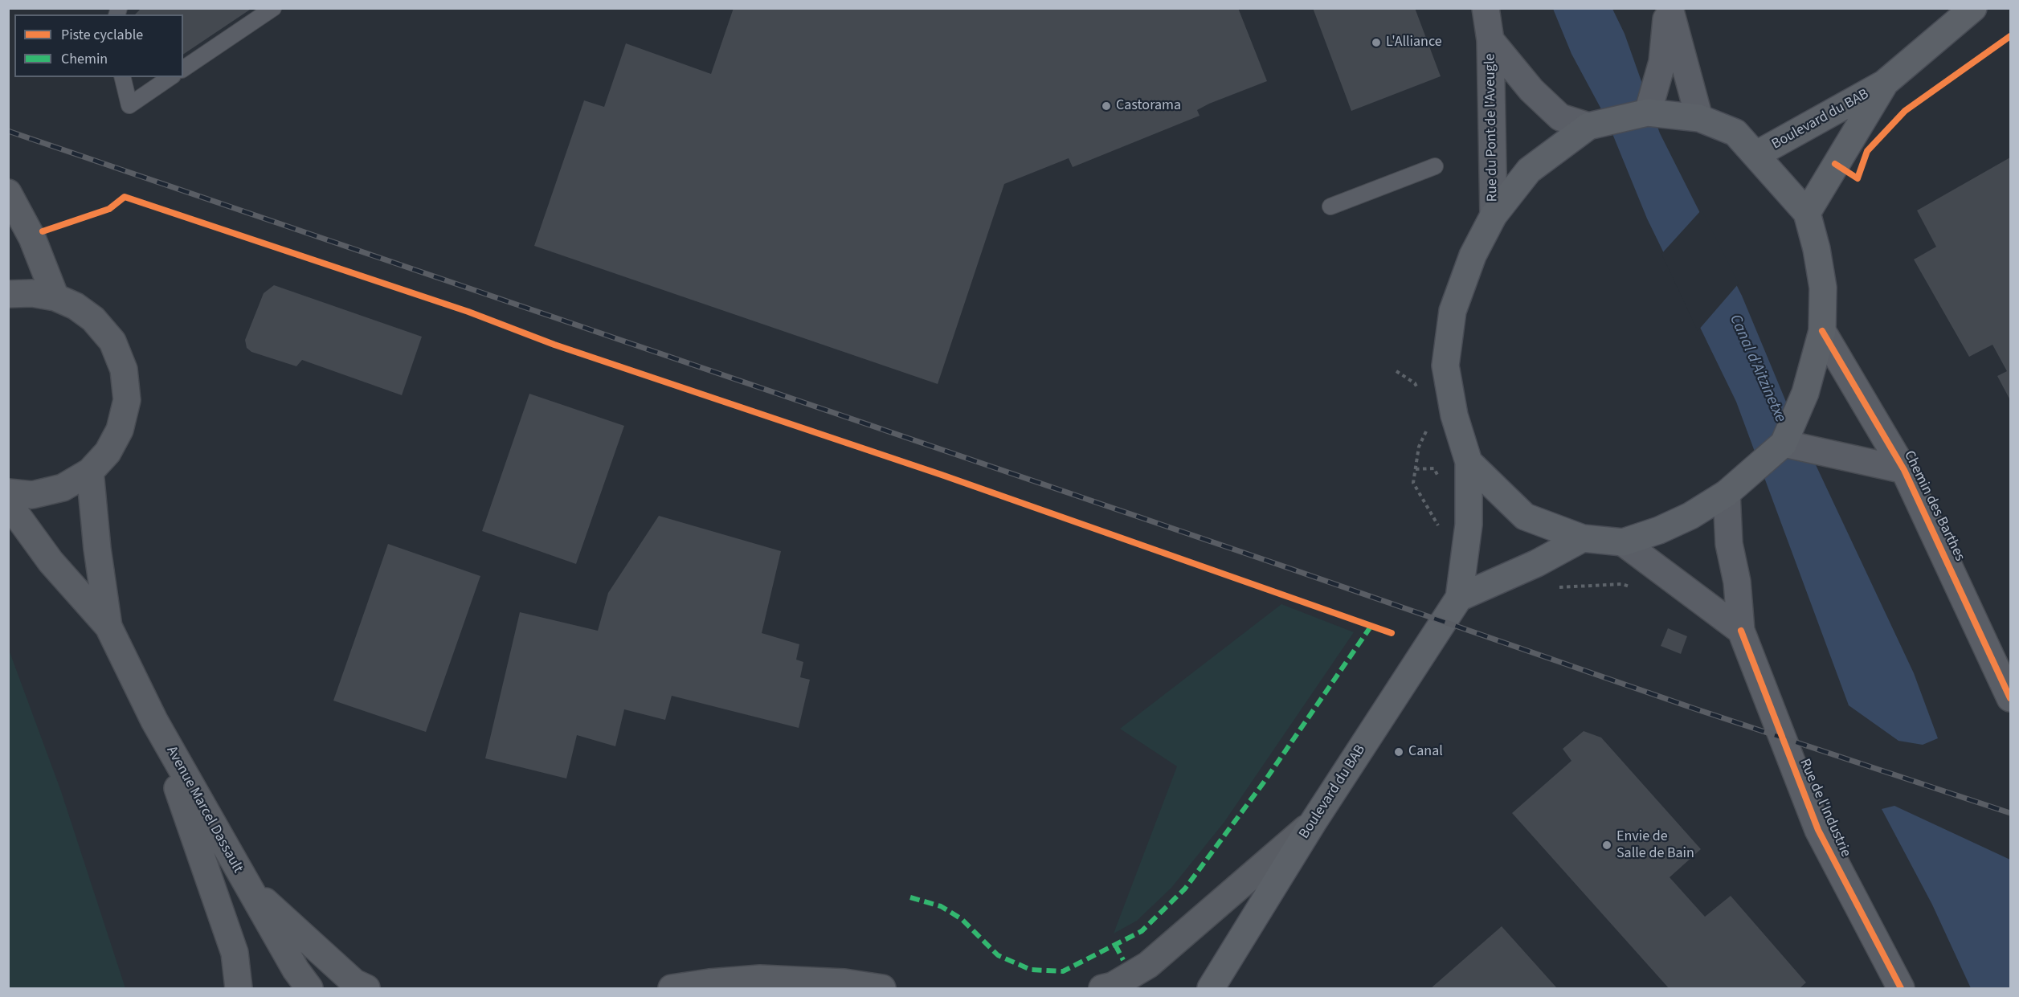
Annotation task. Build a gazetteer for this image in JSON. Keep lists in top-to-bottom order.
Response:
{
  "streets": {
    "main road": ["Boulevard du BAB", "Avenue Marcel Dassault"],
    "street": ["Rue du Pont de l'Aveugle", "Chemin des Barthes", "Rue de l'Industrie"]
  },
  "water": ["Canal d'Aitzinetxe"],
  "places": [
    "L'Alliance",
    "Castorama",
    "Canal",
    "Envie de Salle de Bain"
  ],
  "legend": ["Piste cyclable", "Chemin"]
}
